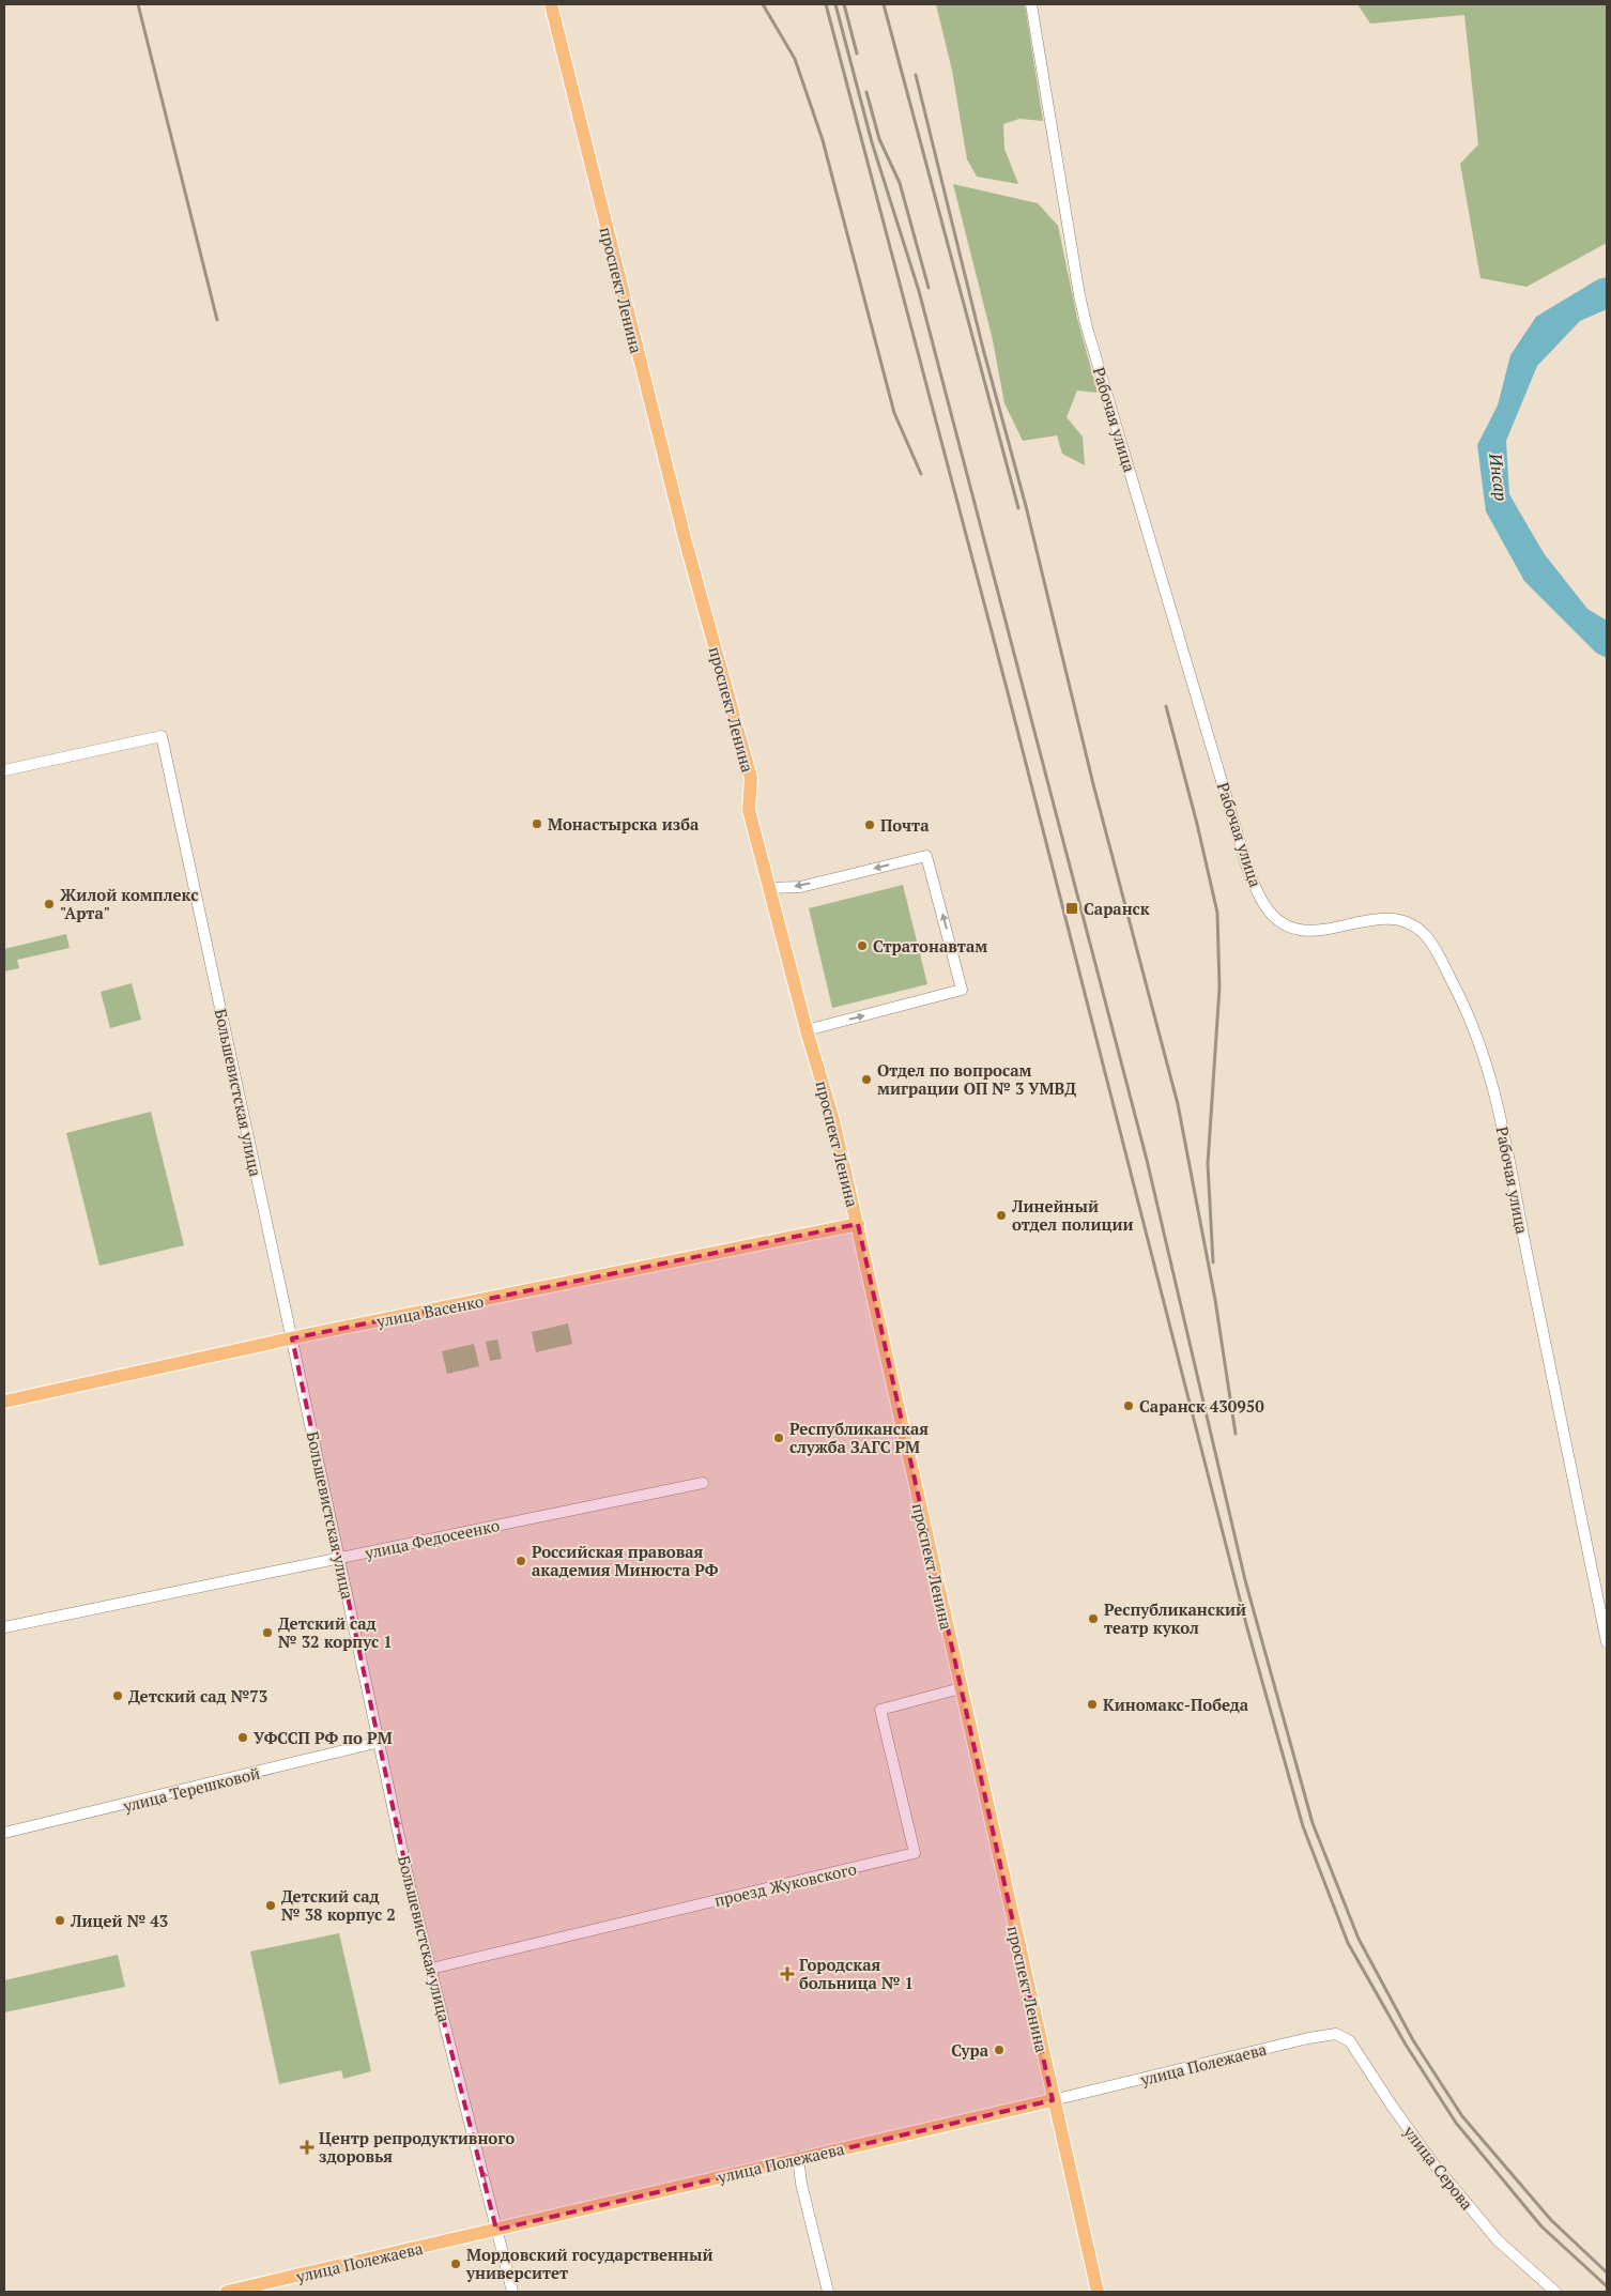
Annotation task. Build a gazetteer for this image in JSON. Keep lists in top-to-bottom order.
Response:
{
  "streets": {
    "main road": ["проспект Ленина", "улица Васенко", "улица Полежаева"],
    "street": [
      "Рабочая улица",
      "Большевистская улица",
      "улица Федосеенко",
      "улица Терешковой",
      "проезд Жуковского",
      "улица Серова"
    ]
  },
  "crossings": [
    ["проспект Ленина", "улица Васенко"],
    ["проспект Ленина", "проезд Жуковского"],
    ["проспект Ленина", "улица Полежаева"],
    ["Большевистская улица", "улица Васенко"],
    ["Большевистская улица", "улица Федосеенко"],
    ["Большевистская улица", "улица Терешковой"],
    ["Большевистская улица", "проезд Жуковского"],
    ["Большевистская улица", "улица Полежаева"],
    ["улица Полежаева", "улица Серова"]
  ],
  "water": ["Инсар"],
  "places": {
    "other": [
      "Монастырска изба",
      "Почта",
      "Жилой комплекс \"Арта\"",
      "Стратонавтам",
      "Отдел по вопросам миграции ОП № 3 УМВД",
      "Линейный отдел полиции",
      "Саранск 430950",
      "Республиканская служба ЗАГС РМ",
      "Российская правовая академия Минюста РФ",
      "Республиканский театр кукол",
      "Детский сад № 32 корпус 1",
      "Детский сад №73",
      "Киномакс-Победа",
      "УФССП РФ по РМ",
      "Детский сад № 38 корпус 2",
      "Лицей № 43",
      "Сура",
      "Мордовский государственный университет"
    ],
    "transit": ["Саранск"],
    "health": ["Городская больница № 1", "Центр репродуктивного здоровья"]
  }
}
